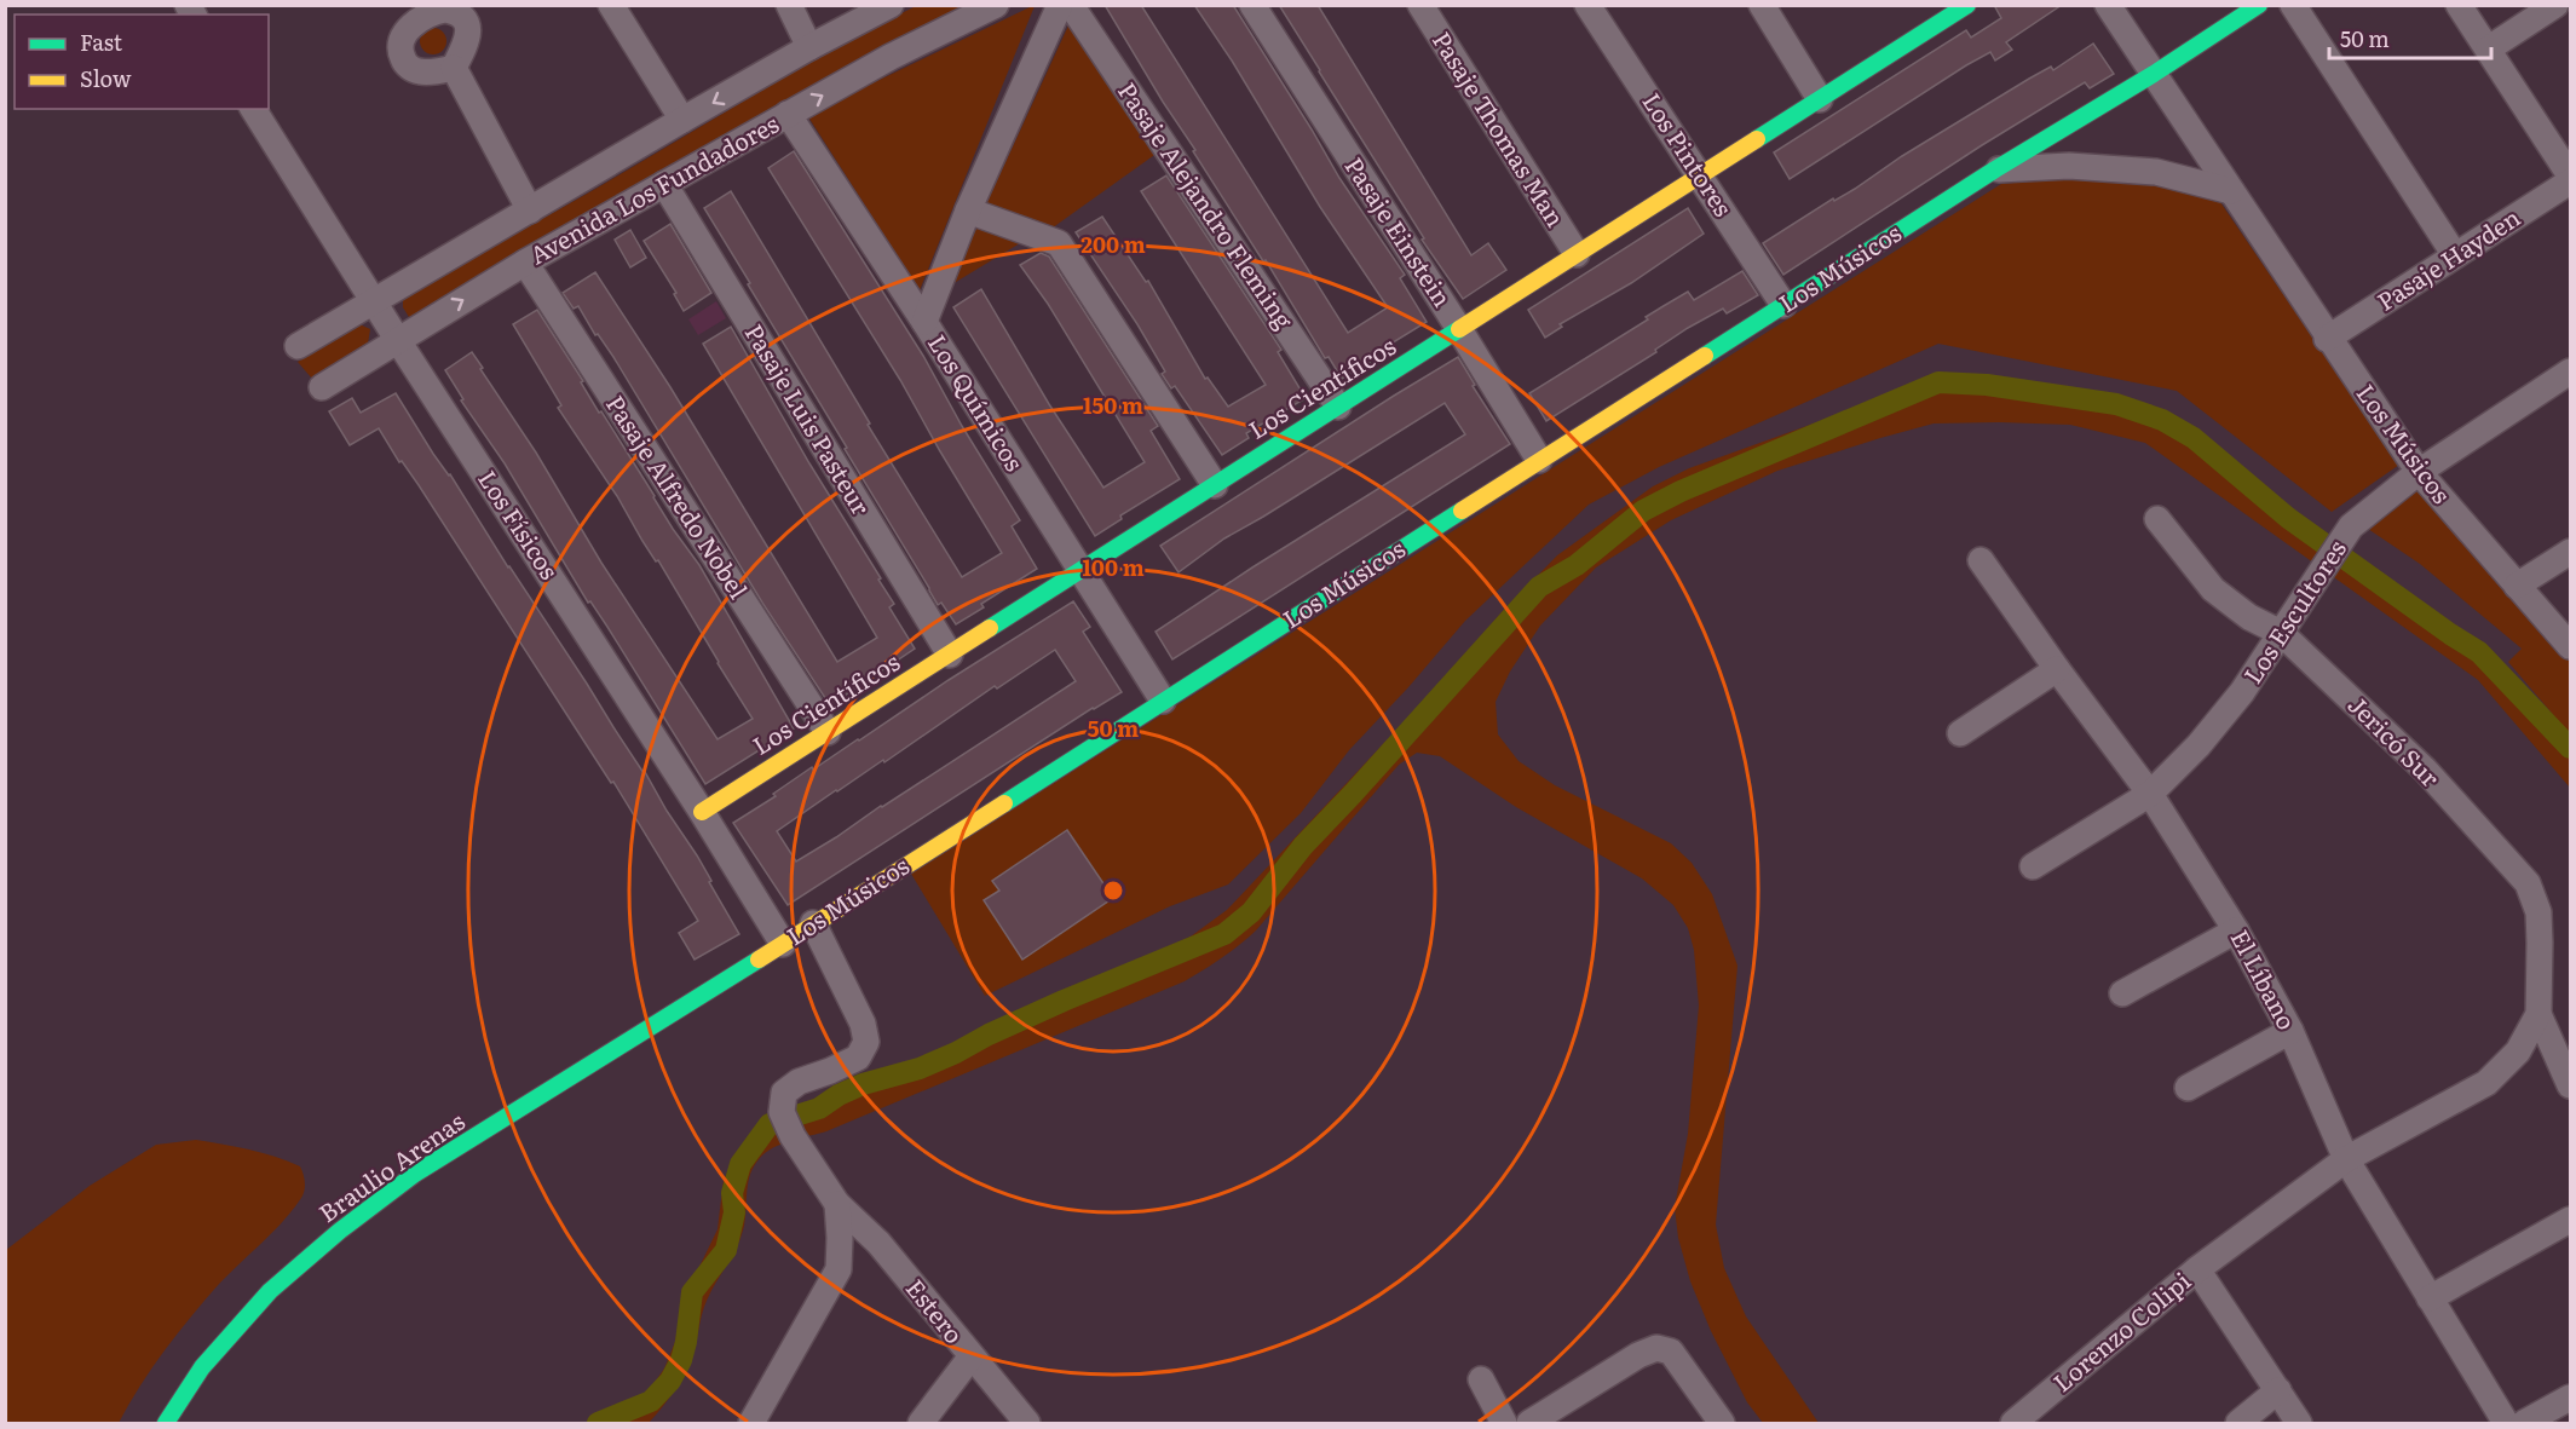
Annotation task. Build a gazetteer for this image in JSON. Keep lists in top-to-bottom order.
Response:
{
  "streets": {
    "street": [
      "Pasaje Thomas Man",
      "Los Pintores",
      "Avenida Los Fundadores",
      "Pasaje Alejandro Fleming",
      "Pasaje Einstein",
      "Pasaje Hayden",
      "Los Músicos",
      "Los Científicos",
      "Los Químicos",
      "Pasaje Luis Pasteur",
      "Pasaje Alfredo Nobel",
      "Los Físicos",
      "Los Escultores",
      "Jericó Sur",
      "El Líbano",
      "Braulio Arenas",
      "Estero",
      "Lorenzo Colipi"
    ]
  },
  "crossings": [
    ["Pasaje Thomas Man", "Los Científicos"],
    ["Los Pintores", "Los Músicos"],
    ["Los Pintores", "Los Científicos"],
    ["Avenida Los Fundadores", "Pasaje Luis Pasteur"],
    ["Avenida Los Fundadores", "Pasaje Alfredo Nobel"],
    ["Avenida Los Fundadores", "Los Físicos"],
    ["Pasaje Alejandro Fleming", "Los Científicos"],
    ["Pasaje Einstein", "Los Músicos"],
    ["Pasaje Einstein", "Los Científicos"],
    ["Pasaje Hayden", "Los Músicos"],
    ["Los Músicos", "Los Químicos"],
    ["Los Músicos", "Los Físicos"],
    ["Los Músicos", "Los Escultores"],
    ["Los Músicos", "Braulio Arenas"],
    ["Los Músicos", "Estero"],
    ["Los Científicos", "Los Químicos"],
    ["Los Científicos", "Pasaje Luis Pasteur"],
    ["Los Científicos", "Pasaje Alfredo Nobel"],
    ["Los Científicos", "Los Físicos"],
    ["Los Escultores", "Jericó Sur"],
    ["Los Escultores", "El Líbano"],
    ["Jericó Sur", "Lorenzo Colipi"],
    ["El Líbano", "Lorenzo Colipi"]
  ],
  "legend": ["Fast", "Slow"],
  "scale_bar": "50 m",
  "rings": [
    "200 m",
    "150 m",
    "100 m",
    "50 m"
  ]
}
